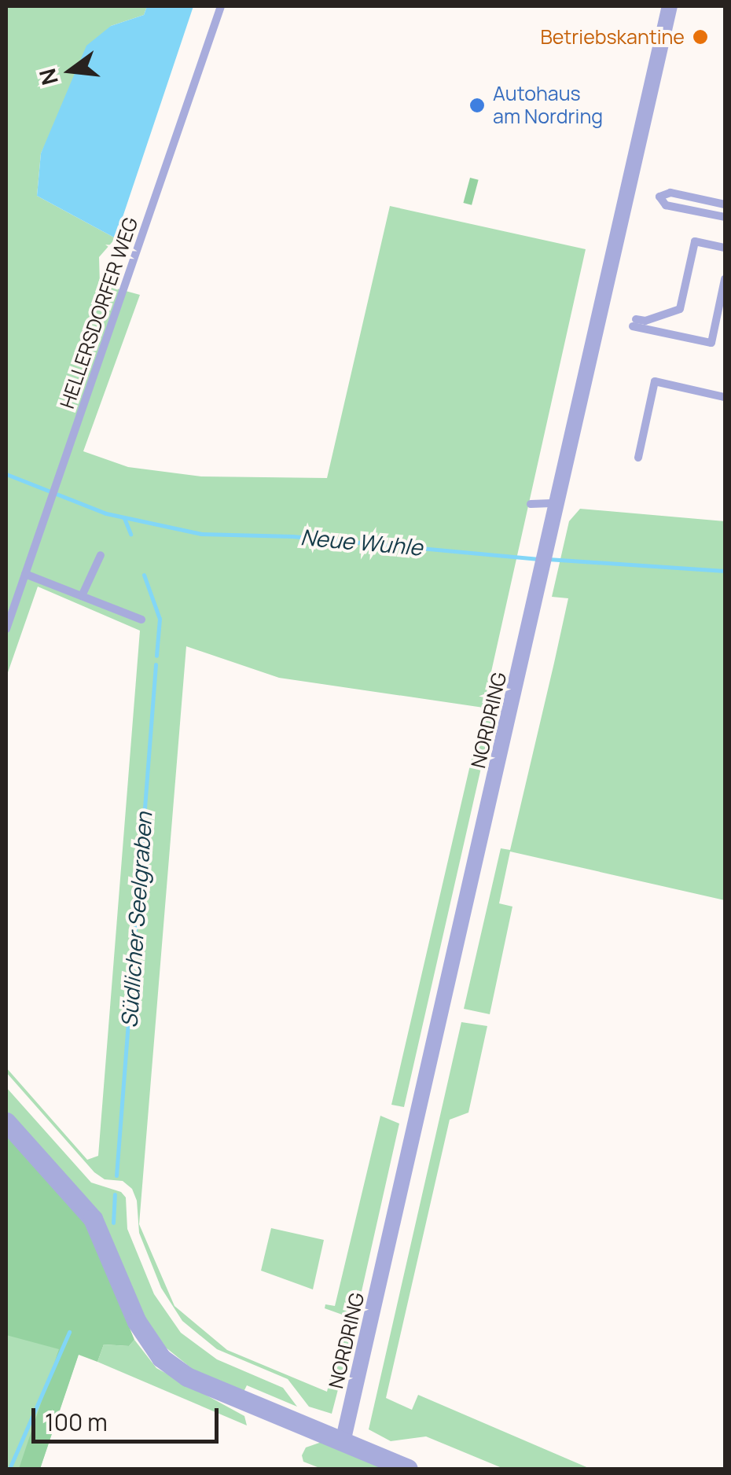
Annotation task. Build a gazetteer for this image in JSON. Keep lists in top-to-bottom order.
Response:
{
  "streets": {
    "street": ["NORDRING"],
    "lane": ["HELLERSDORFER WEG"]
  },
  "water": ["Neue Wuhle", "Südlicher Seelgraben"],
  "places": ["Betriebskantine", "Autohaus am Nordring"],
  "scale_bar": "100 m",
  "north": "left"
}
